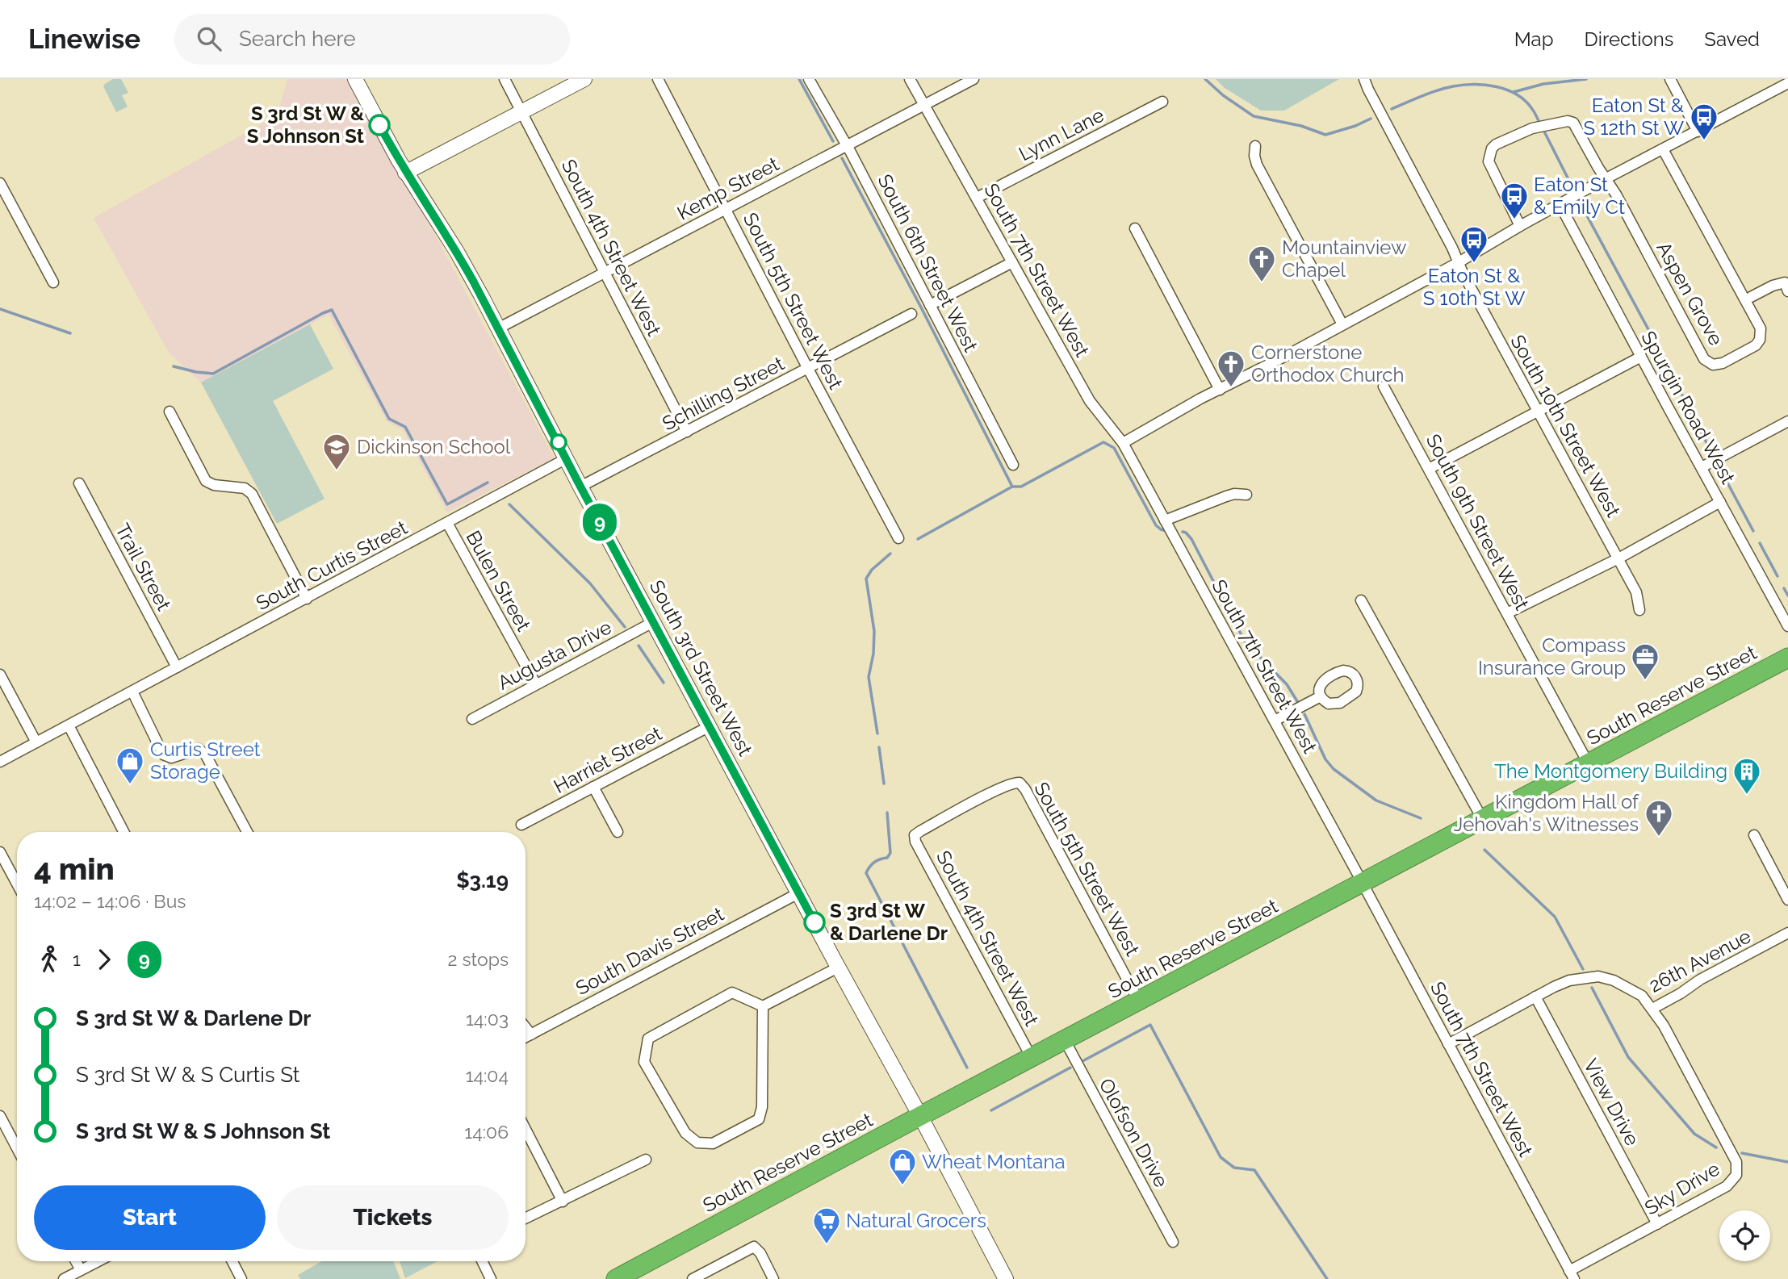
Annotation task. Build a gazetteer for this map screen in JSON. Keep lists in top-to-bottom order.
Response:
{
  "streets": {
    "highway": ["South Reserve Street"],
    "main road": ["South 3rd Street West"],
    "street": [
      "Lynn Lane",
      "Kemp Street",
      "South 4th Street West",
      "South 6th Street West",
      "South 7th Street West",
      "Aspen Grove",
      "South 5th Street West",
      "Schilling Street",
      "Spurgin Road West",
      "South 10th Street West",
      "South 9th Street West",
      "South Curtis Street",
      "Trail Street",
      "Bulen Street",
      "Augusta Drive",
      "Harriet Street",
      "South Davis Street",
      "26th Avenue",
      "View Drive",
      "Olofson Drive",
      "Sky Drive"
    ]
  },
  "crossings": [
    ["Lynn Lane", "South 7th Street West"],
    ["Kemp Street", "South 4th Street West"],
    ["Kemp Street", "South 6th Street West"],
    ["Kemp Street", "South 7th Street West"],
    ["Kemp Street", "South 5th Street West"],
    ["Kemp Street", "South 3rd Street West"],
    ["South 4th Street West", "South 5th Street West"],
    ["South 4th Street West", "Schilling Street"],
    ["South 4th Street West", "South Reserve Street"],
    ["South 7th Street West", "South Reserve Street"],
    ["South 7th Street West", "26th Avenue"],
    ["South 7th Street West", "Sky Drive"],
    ["South 5th Street West", "Schilling Street"],
    ["South 5th Street West", "South Reserve Street"],
    ["Schilling Street", "South 3rd Street West"],
    ["South 9th Street West", "South Reserve Street"],
    ["South Curtis Street", "Trail Street"],
    ["South Curtis Street", "Bulen Street"],
    ["South Curtis Street", "South 3rd Street West"],
    ["Bulen Street", "Augusta Drive"],
    ["Augusta Drive", "South 3rd Street West"],
    ["South 3rd Street West", "South Reserve Street"],
    ["South 3rd Street West", "Harriet Street"],
    ["South 3rd Street West", "South Davis Street"],
    ["South Reserve Street", "Olofson Drive"],
    ["26th Avenue", "View Drive"],
    ["26th Avenue", "Sky Drive"],
    ["View Drive", "Sky Drive"]
  ],
  "places": {
    "other": ["S 3rd St W & S Johnson St", "S 3rd St W & Darlene Dr"],
    "bus stop": ["Eaton St & S 12th St W", "Eaton St & Emily Ct", "Eaton St & S 10th St W"],
    "church": ["Mountainview Chapel", "Cornerstone Orthodox Church", "Kingdom Hall of Jehovah's Witnesses"],
    "school or university": ["Dickinson School"],
    "office": ["Compass Insurance Group"],
    "shop": ["Curtis Street Storage", "Wheat Montana"],
    "building": ["The Montgomery Building"],
    "supermarket": ["Natural Grocers"]
  },
  "lines": ["bus line 9"],
  "page": {
    "header": "Linewise",
    "search": "Search here",
    "nav": ["Map", "Directions", "Saved"],
    "on_map": "9",
    "heading": ["4 min", "14:02 – 14:06 · Bus", "$3.19"],
    "legs": ["1", "9", "2 stops"],
    "list": [
      {
        "name": "S 3rd St W & Darlene Dr",
        "value": "14:03"
      },
      {
        "name": "S 3rd St W & S Curtis St",
        "value": "14:04"
      },
      {
        "name": "S 3rd St W & S Johnson St",
        "value": "14:06"
      }
    ],
    "buttons": ["Start", "Tickets"]
  }
}
